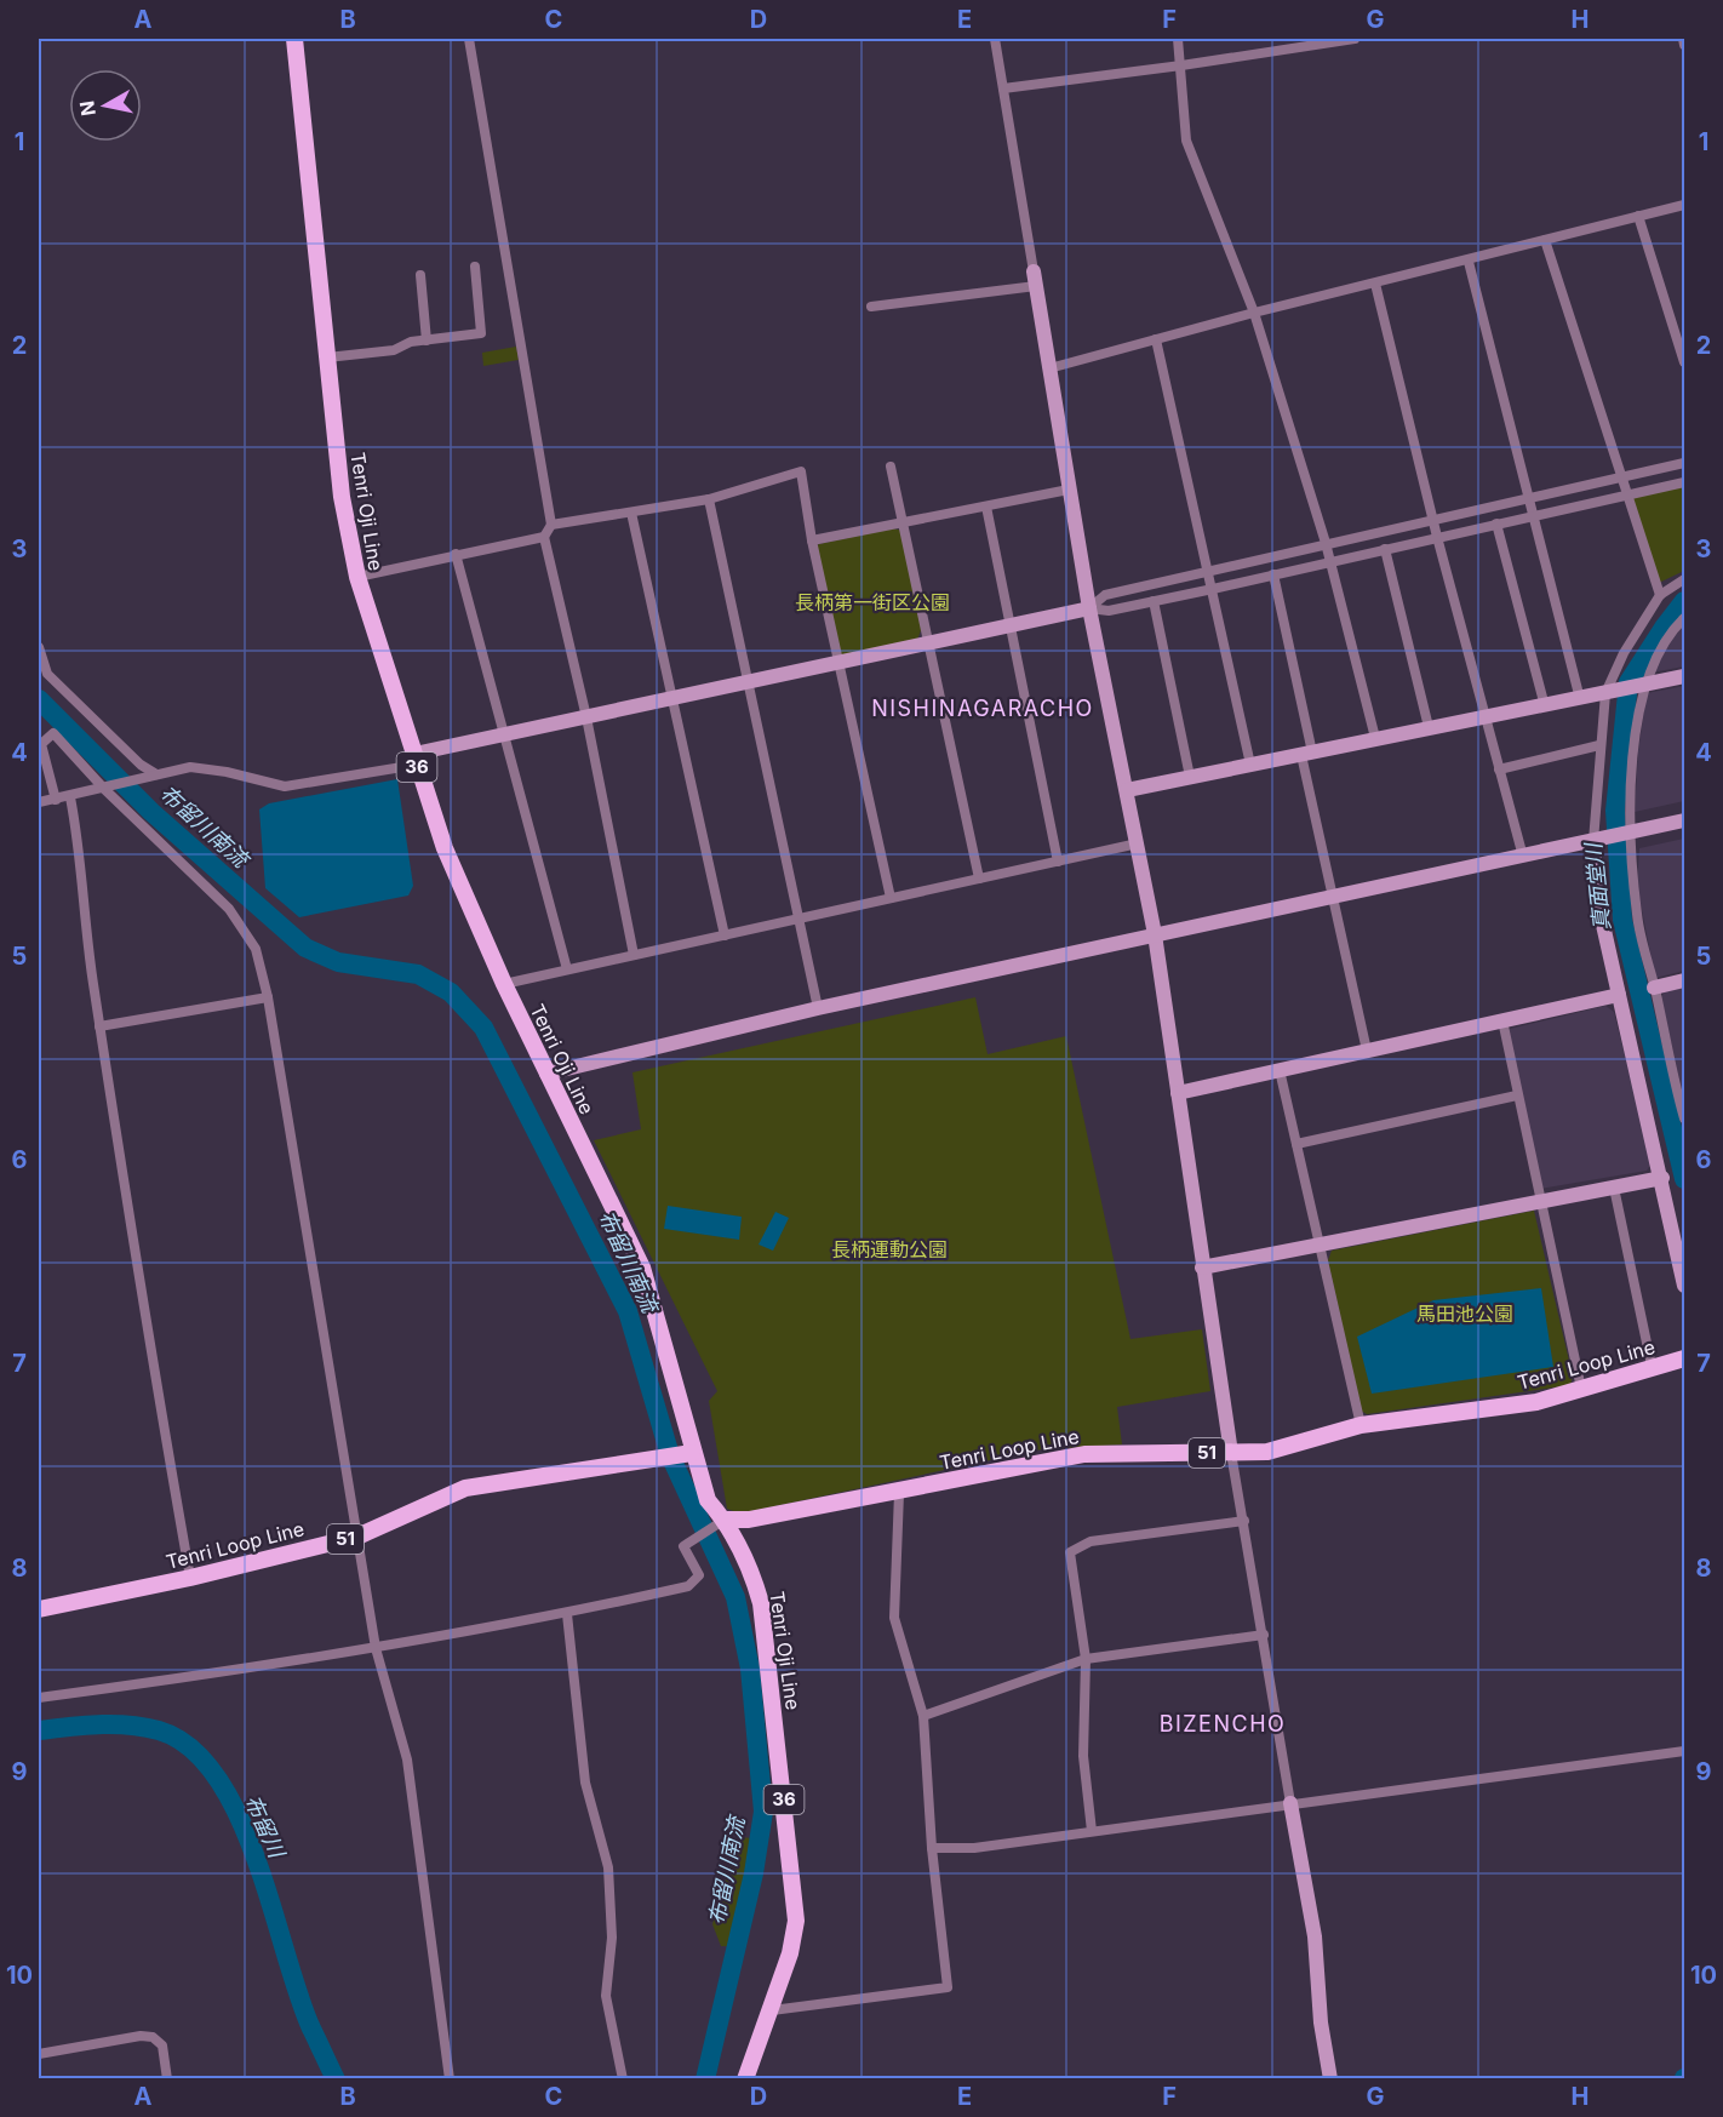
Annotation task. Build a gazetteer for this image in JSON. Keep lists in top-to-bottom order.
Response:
{
  "streets": {
    "main road": [
      "Tenri Oji Line",
      "36",
      "Tenri Loop Line",
      "51"
    ]
  },
  "crossings": [
    ["Tenri Oji Line", "Tenri Loop Line"]
  ],
  "districts": ["NISHINAGARACHO", "BIZENCHO"],
  "water": ["布留川南流", "真面堂川", "布留川"],
  "parks": ["長柄第一街区公園", "長柄運動公園", "馬田池公園"],
  "north": "left",
  "grid": {
    "columns": [
      "A",
      "B",
      "C",
      "D",
      "E",
      "F",
      "G",
      "H"
    ],
    "rows": [
      "1",
      "2",
      "3",
      "4",
      "5",
      "6",
      "7",
      "8",
      "9",
      "10"
    ]
  }
}
